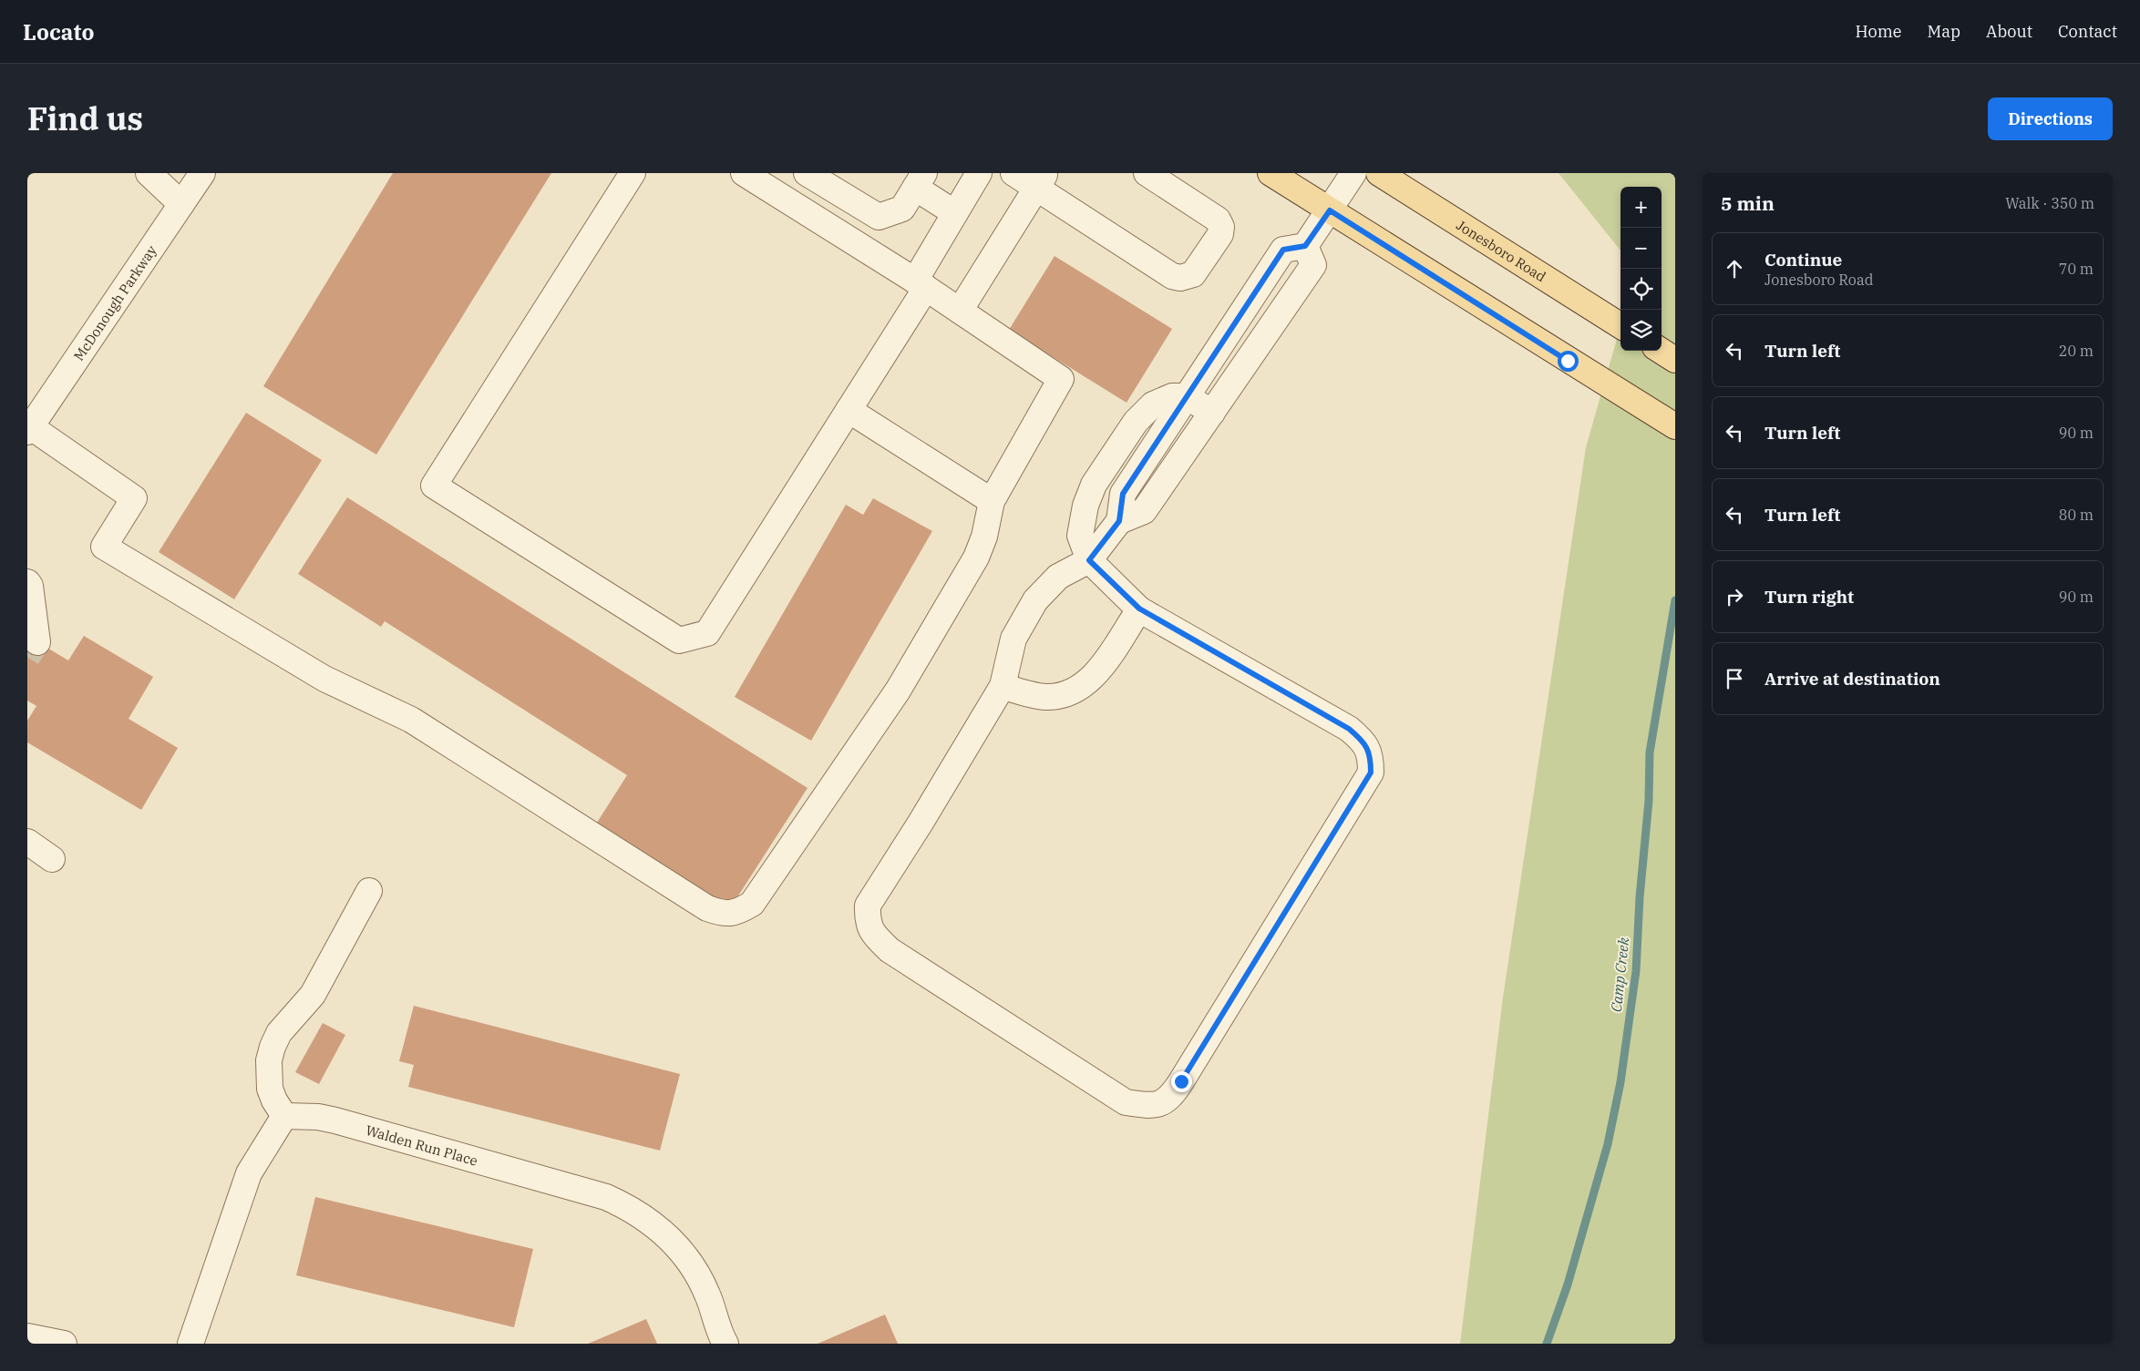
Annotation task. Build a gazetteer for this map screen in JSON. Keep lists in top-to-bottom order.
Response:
{
  "streets": {
    "main road": ["Jonesboro Road"],
    "street": ["McDonough Parkway", "Walden Run Place"]
  },
  "water": ["Camp Creek"],
  "page": {
    "header": "Locato",
    "nav": [
      "Home",
      "Map",
      "About",
      "Contact"
    ],
    "title": "Find us",
    "buttons": "Directions",
    "heading": ["5 min", "Walk · 350 m"],
    "map_buttons": ["+", "−"],
    "list": [
      ["Continue", "Jonesboro Road", "70 m"],
      ["Turn left", "20 m"],
      ["Turn left", "90 m"],
      ["Turn left", "80 m"],
      ["Turn right", "90 m"],
      "Arrive at destination"
    ]
  }
}
